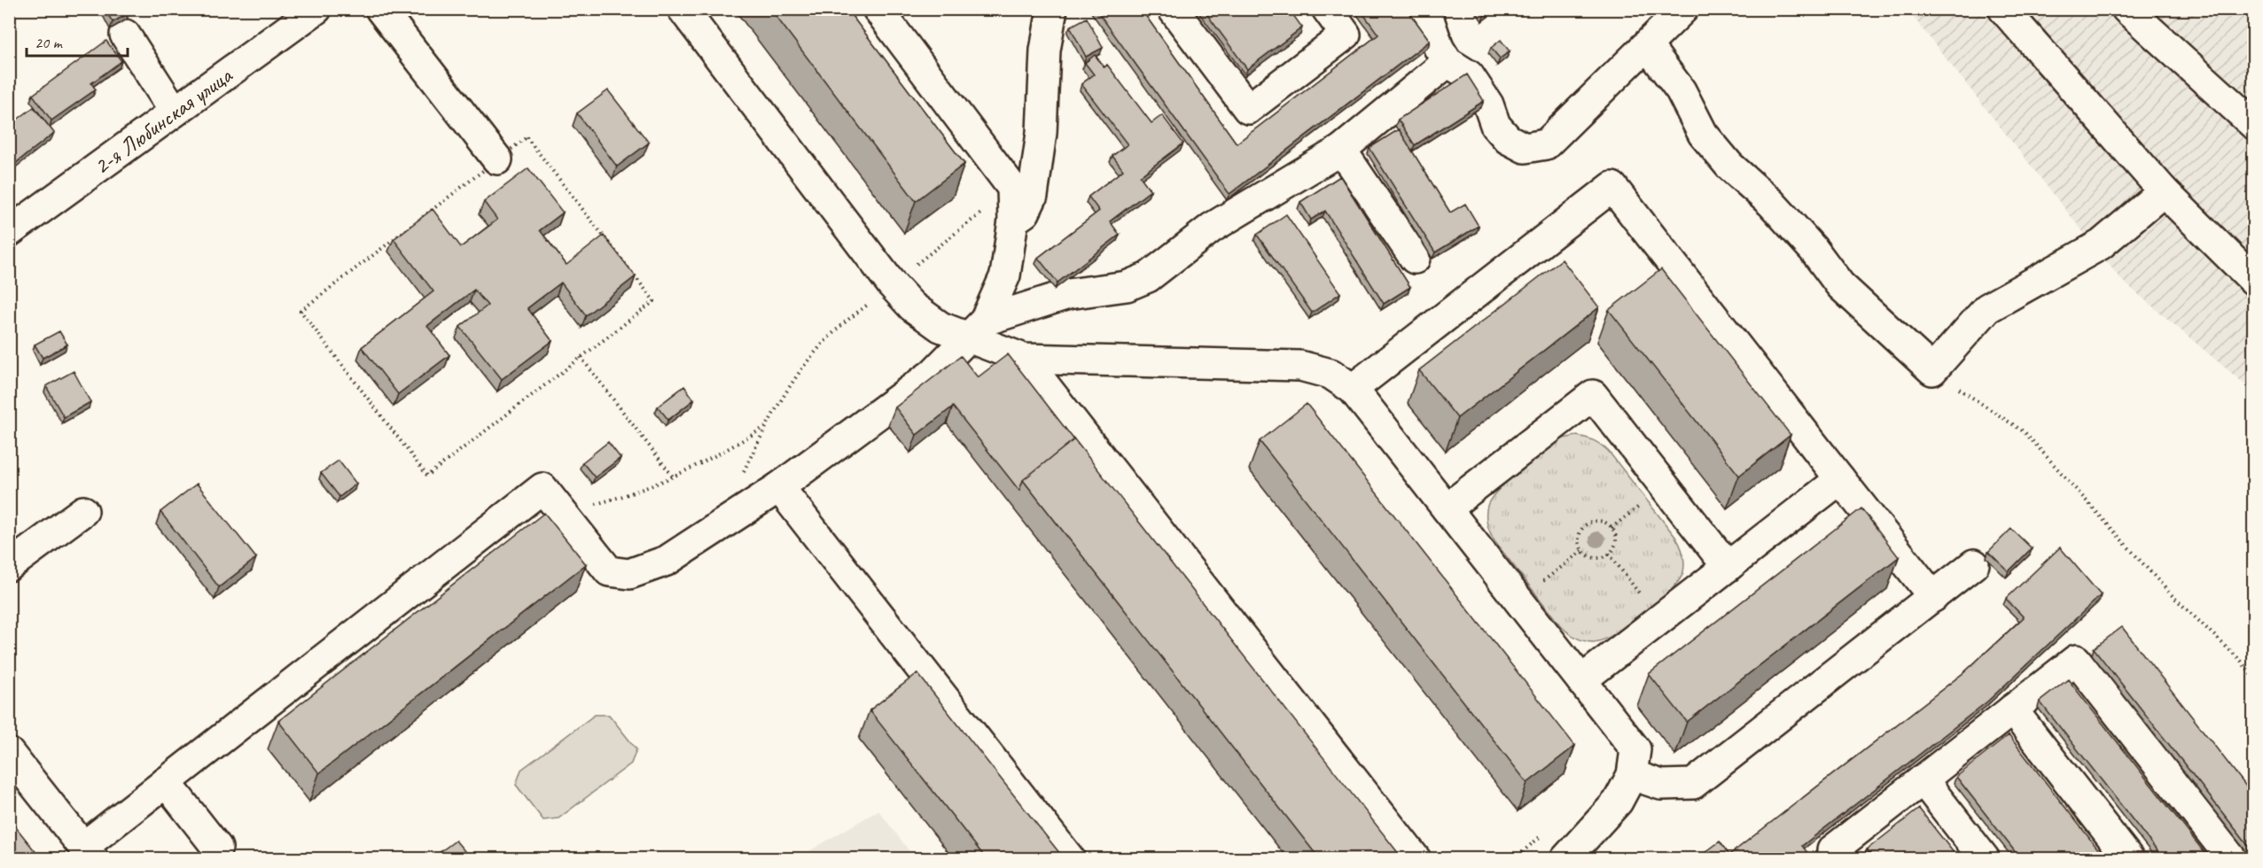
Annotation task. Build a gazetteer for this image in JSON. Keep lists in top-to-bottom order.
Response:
{
  "streets": {
    "street": ["2-я Любинская улица"]
  },
  "scale_bar": "20 m"
}
